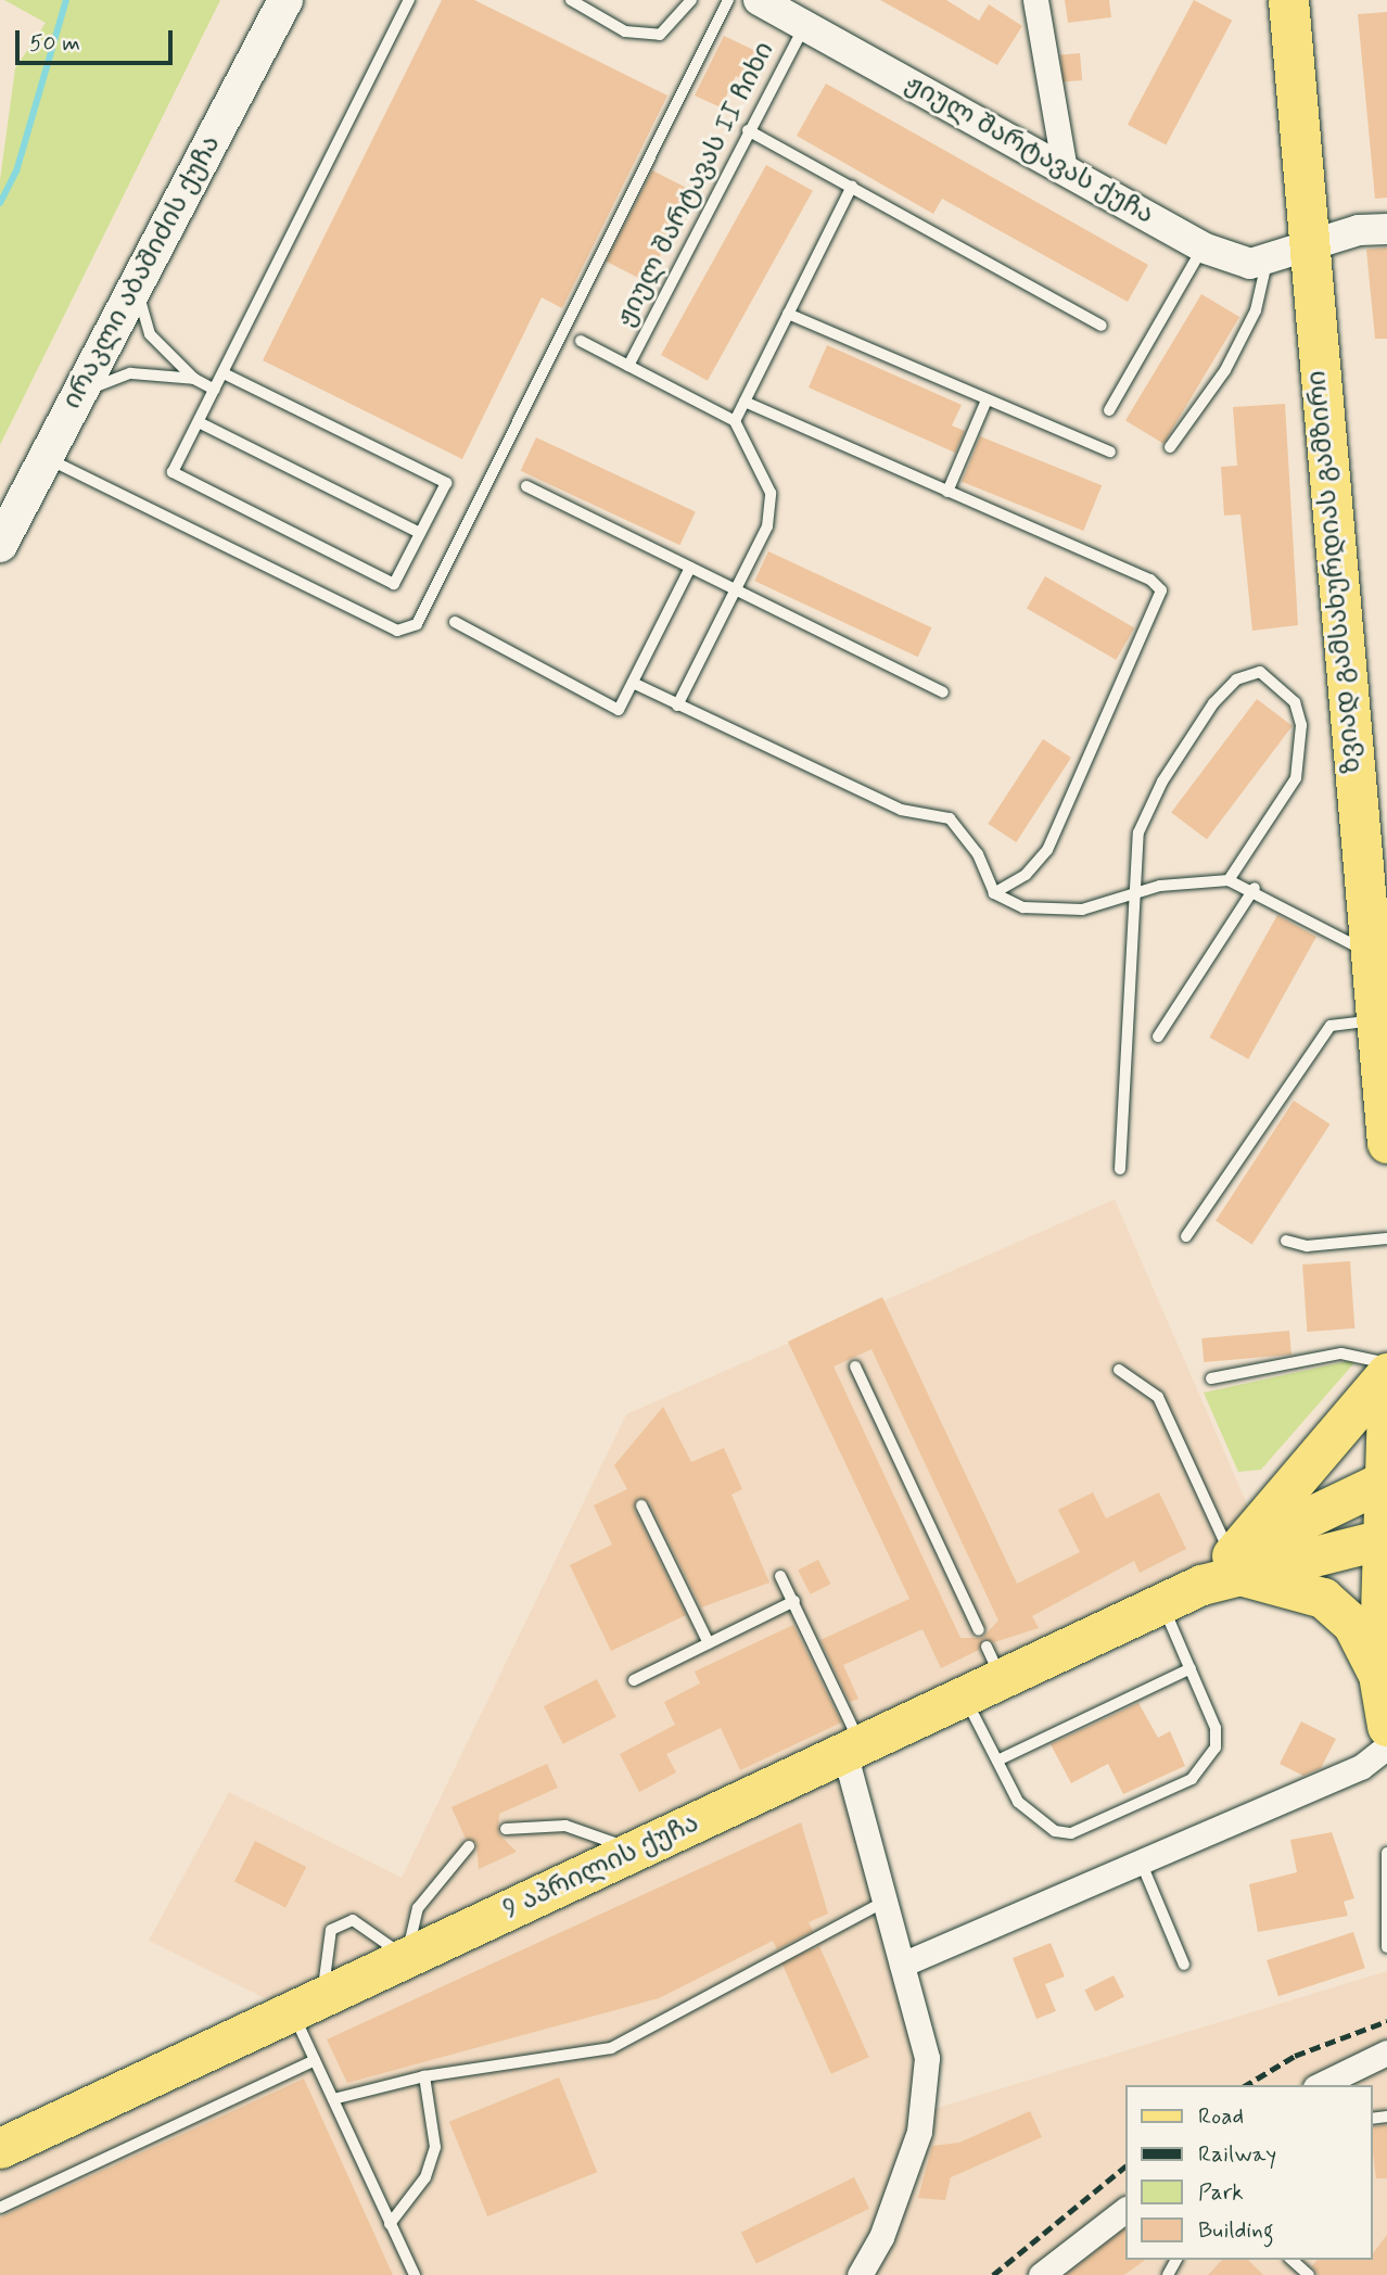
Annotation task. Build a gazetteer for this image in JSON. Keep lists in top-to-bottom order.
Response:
{
  "streets": {
    "main road": ["ირაკლი აბაშიძის ქუჩა", "ზვიად გამსახურდიას გამზირი", "9 აპრილის ქუჩა"],
    "street": ["ჟიულ შარტავას ქუჩა"],
    "lane": ["ჟიულ შარტავას II ჩიხი"]
  },
  "crossings": [
    ["ჟიულ შარტავას ქუჩა", "ჟიულ შარტავას II ჩიხი"],
    ["ჟიულ შარტავას ქუჩა", "ზვიად გამსახურდიას გამზირი"]
  ],
  "legend": [
    "Road",
    "Railway",
    "Park",
    "Building"
  ],
  "scale_bar": "50 m"
}
